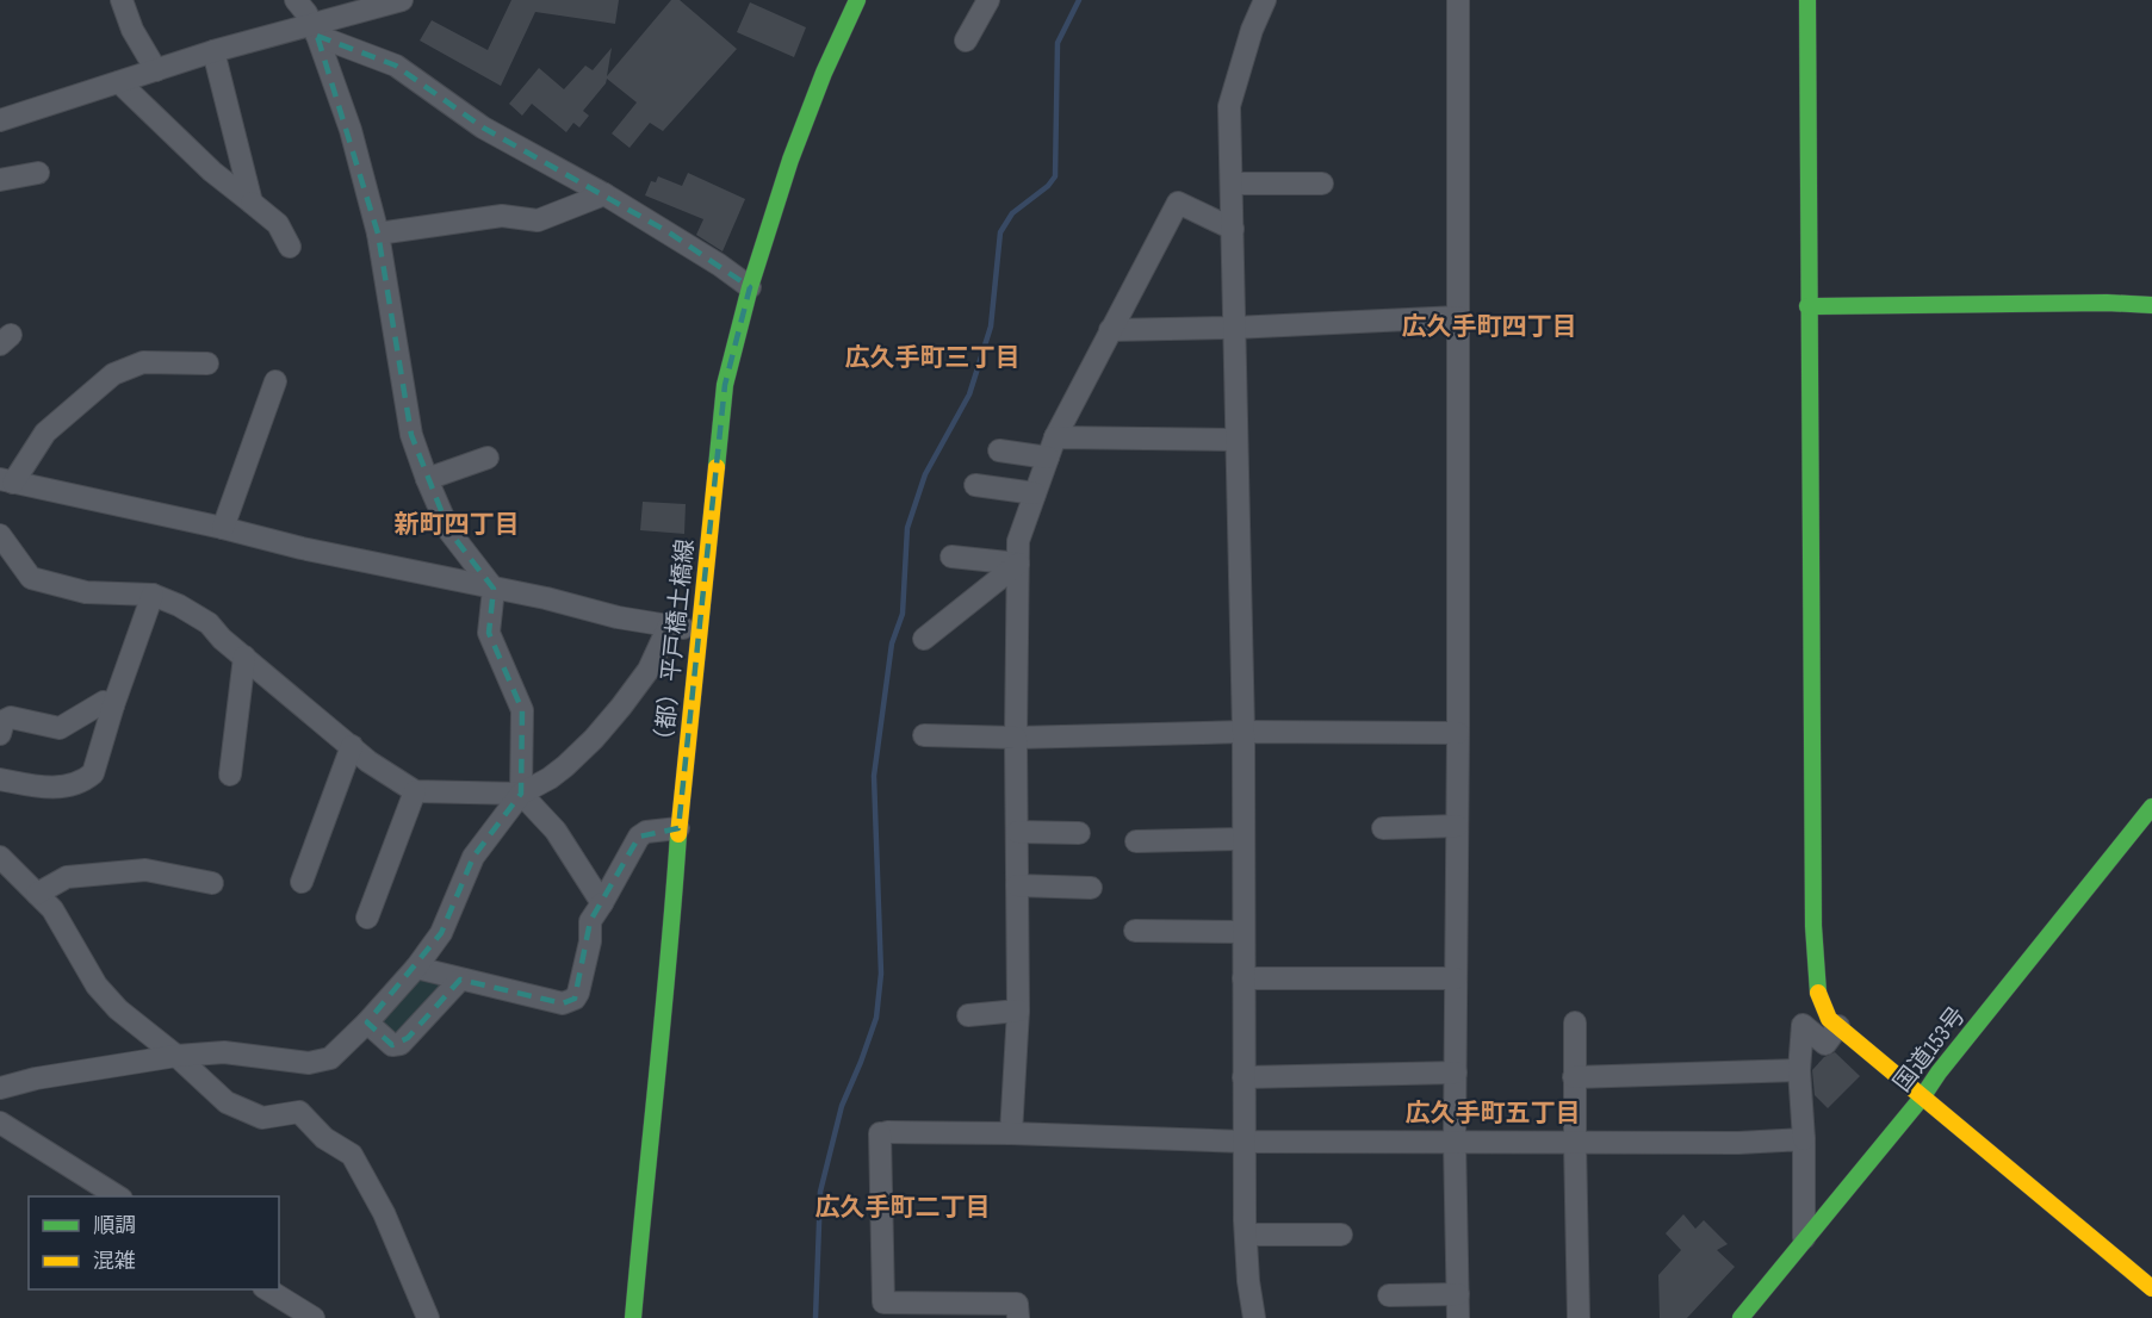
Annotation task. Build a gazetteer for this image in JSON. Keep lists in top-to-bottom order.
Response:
{
  "streets": {
    "main road": ["（都）平戸橋土橋線", "国道153号"]
  },
  "districts": [
    "広久手町四丁目",
    "広久手町三丁目",
    "新町四丁目",
    "広久手町五丁目",
    "広久手町二丁目"
  ],
  "legend": ["順調", "混雑"]
}
